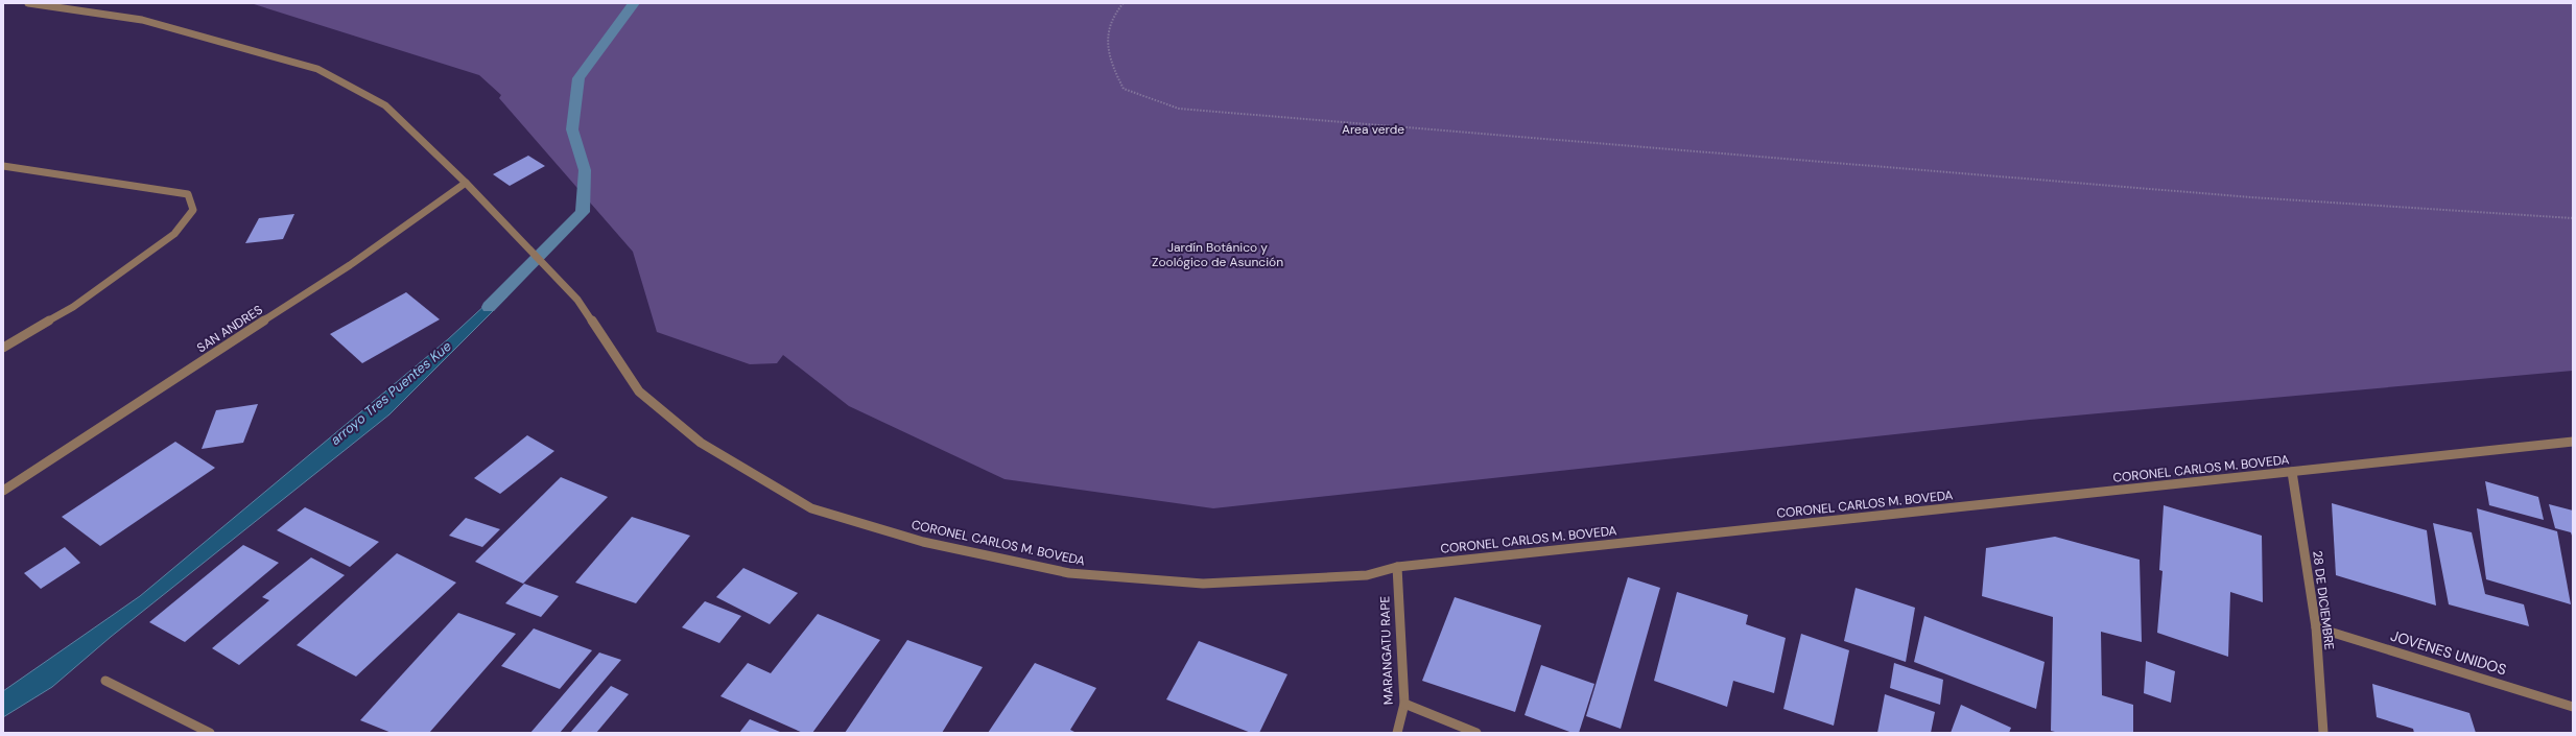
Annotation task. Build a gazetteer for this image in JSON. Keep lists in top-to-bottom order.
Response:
{
  "streets": {
    "street": [
      "SAN ANDRES",
      "CORONEL CARLOS M. BOVEDA",
      "28 DE DICIEMBRE",
      "MARANGATU RAPE",
      "JOVENES UNIDOS"
    ]
  },
  "crossings": [
    ["SAN ANDRES", "CORONEL CARLOS M. BOVEDA"],
    ["CORONEL CARLOS M. BOVEDA", "28 DE DICIEMBRE"],
    ["CORONEL CARLOS M. BOVEDA", "MARANGATU RAPE"],
    ["28 DE DICIEMBRE", "JOVENES UNIDOS"]
  ],
  "water": ["arroyo Tres Puentes Kue"],
  "parks": ["Area verde", "Jardín Botánico y Zoológico de Asunción"]
}
